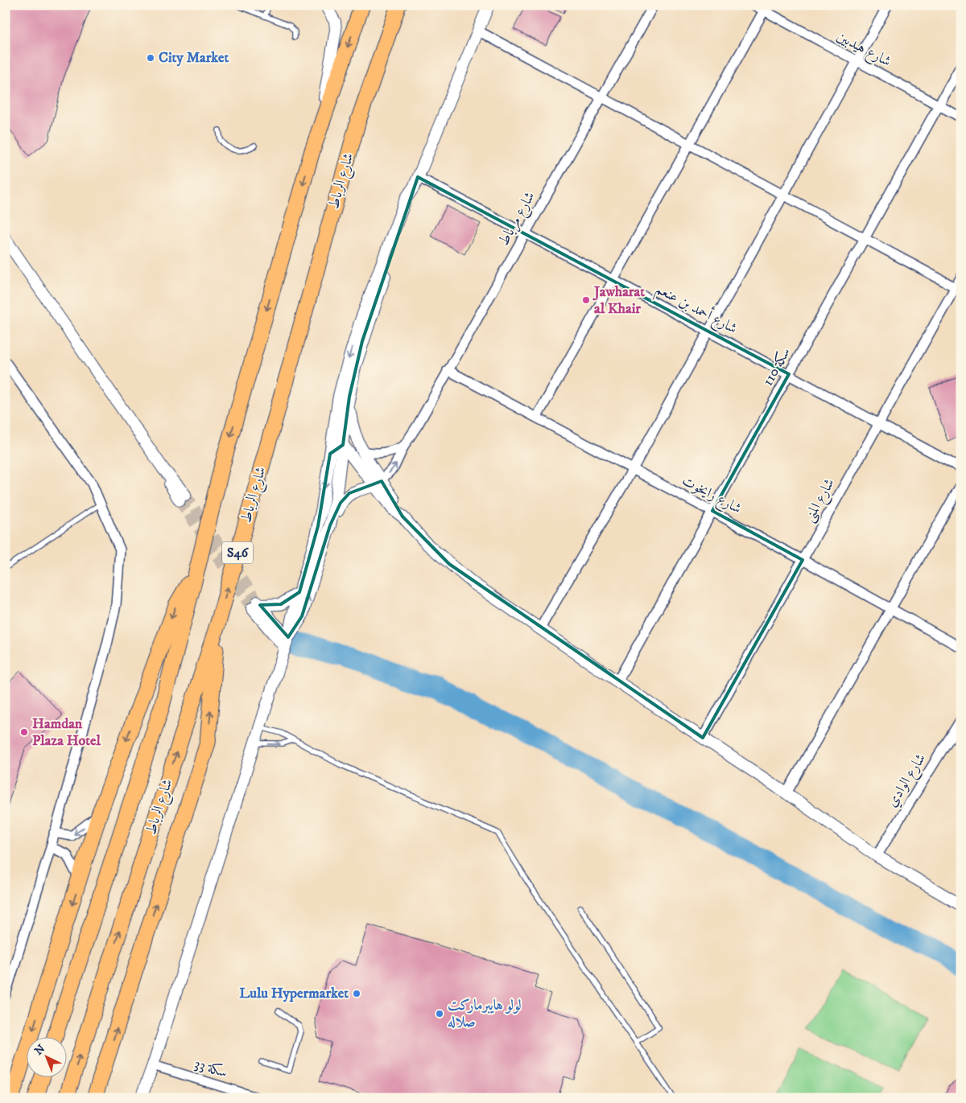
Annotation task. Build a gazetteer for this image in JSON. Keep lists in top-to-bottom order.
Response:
{
  "streets": {
    "highway": ["شارع الرباط", "S46"],
    "street": [
      "شارع هيدبين",
      "شارع مرباط",
      "شارع أحمد بن عنعم",
      "سكة 110",
      "شارع رايخوت",
      "شارع المنى",
      "شارع الوادي",
      "سكة 33"
    ]
  },
  "crossings": [
    ["شارع هيدبين", "سكة 110"],
    ["شارع مرباط", "شارع أحمد بن عنعم"],
    ["شارع مرباط", "شارع رايخوت"],
    ["شارع أحمد بن عنعم", "سكة 110"],
    ["شارع أحمد بن عنعم", "شارع المنى"],
    ["سكة 110", "شارع رايخوت"],
    ["شارع رايخوت", "شارع المنى"]
  ],
  "places": [
    "City Market",
    "Jawharat al Khair",
    "Hamdan Plaza Hotel",
    "Lulu Hypermarket",
    "لولو هايبرماركت صلاله"
  ],
  "north": "top left"
}
